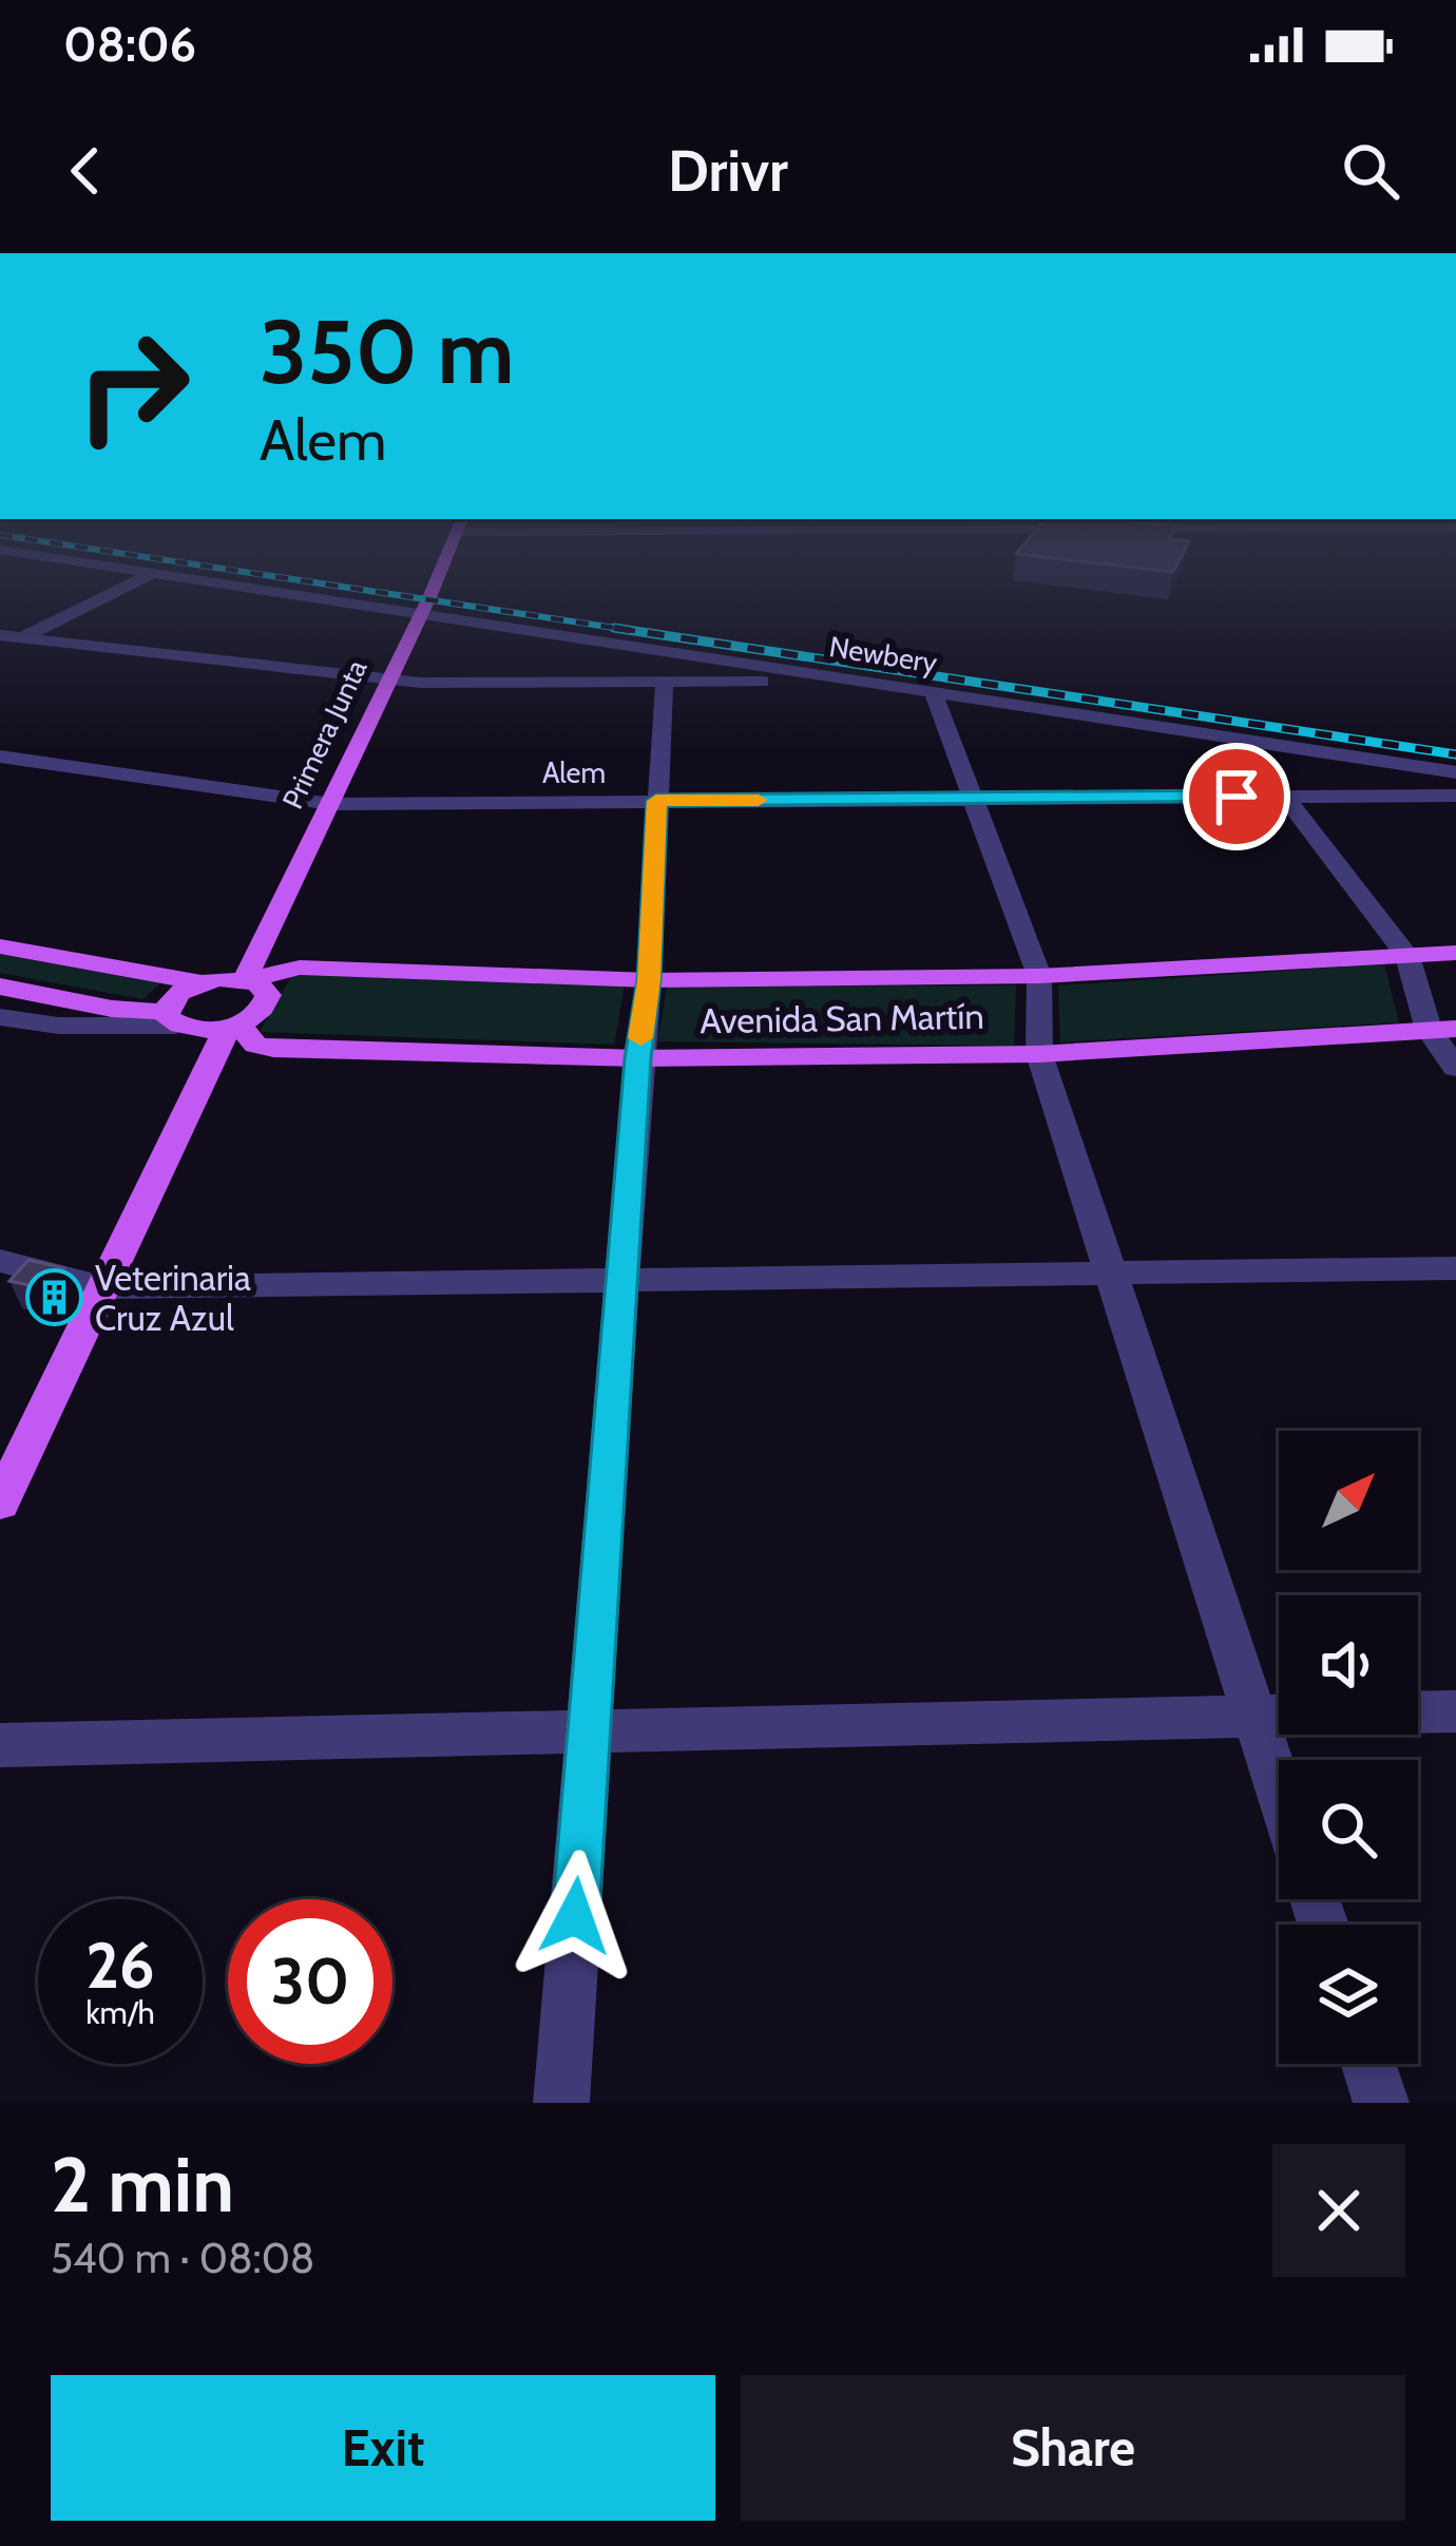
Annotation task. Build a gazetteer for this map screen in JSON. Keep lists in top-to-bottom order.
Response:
{
  "streets": {
    "main road": ["Primera Junta", "Avenida San Martín"],
    "street": ["Newbery", "Alem"]
  },
  "crossings": [
    ["Newbery", "Primera Junta"],
    ["Primera Junta", "Alem"],
    ["Primera Junta", "Avenida San Martín"]
  ],
  "places": {
    "building": ["Veterinaria Cruz Azul"]
  },
  "north": "top right",
  "page": {
    "status": "08:06",
    "header": "Drivr",
    "turn": ["350 m", "Alem"],
    "speed": "26 km/h",
    "limit": "30",
    "heading": ["2 min", "540 m · 08:08"],
    "buttons": ["Exit", "Share"]
  }
}
